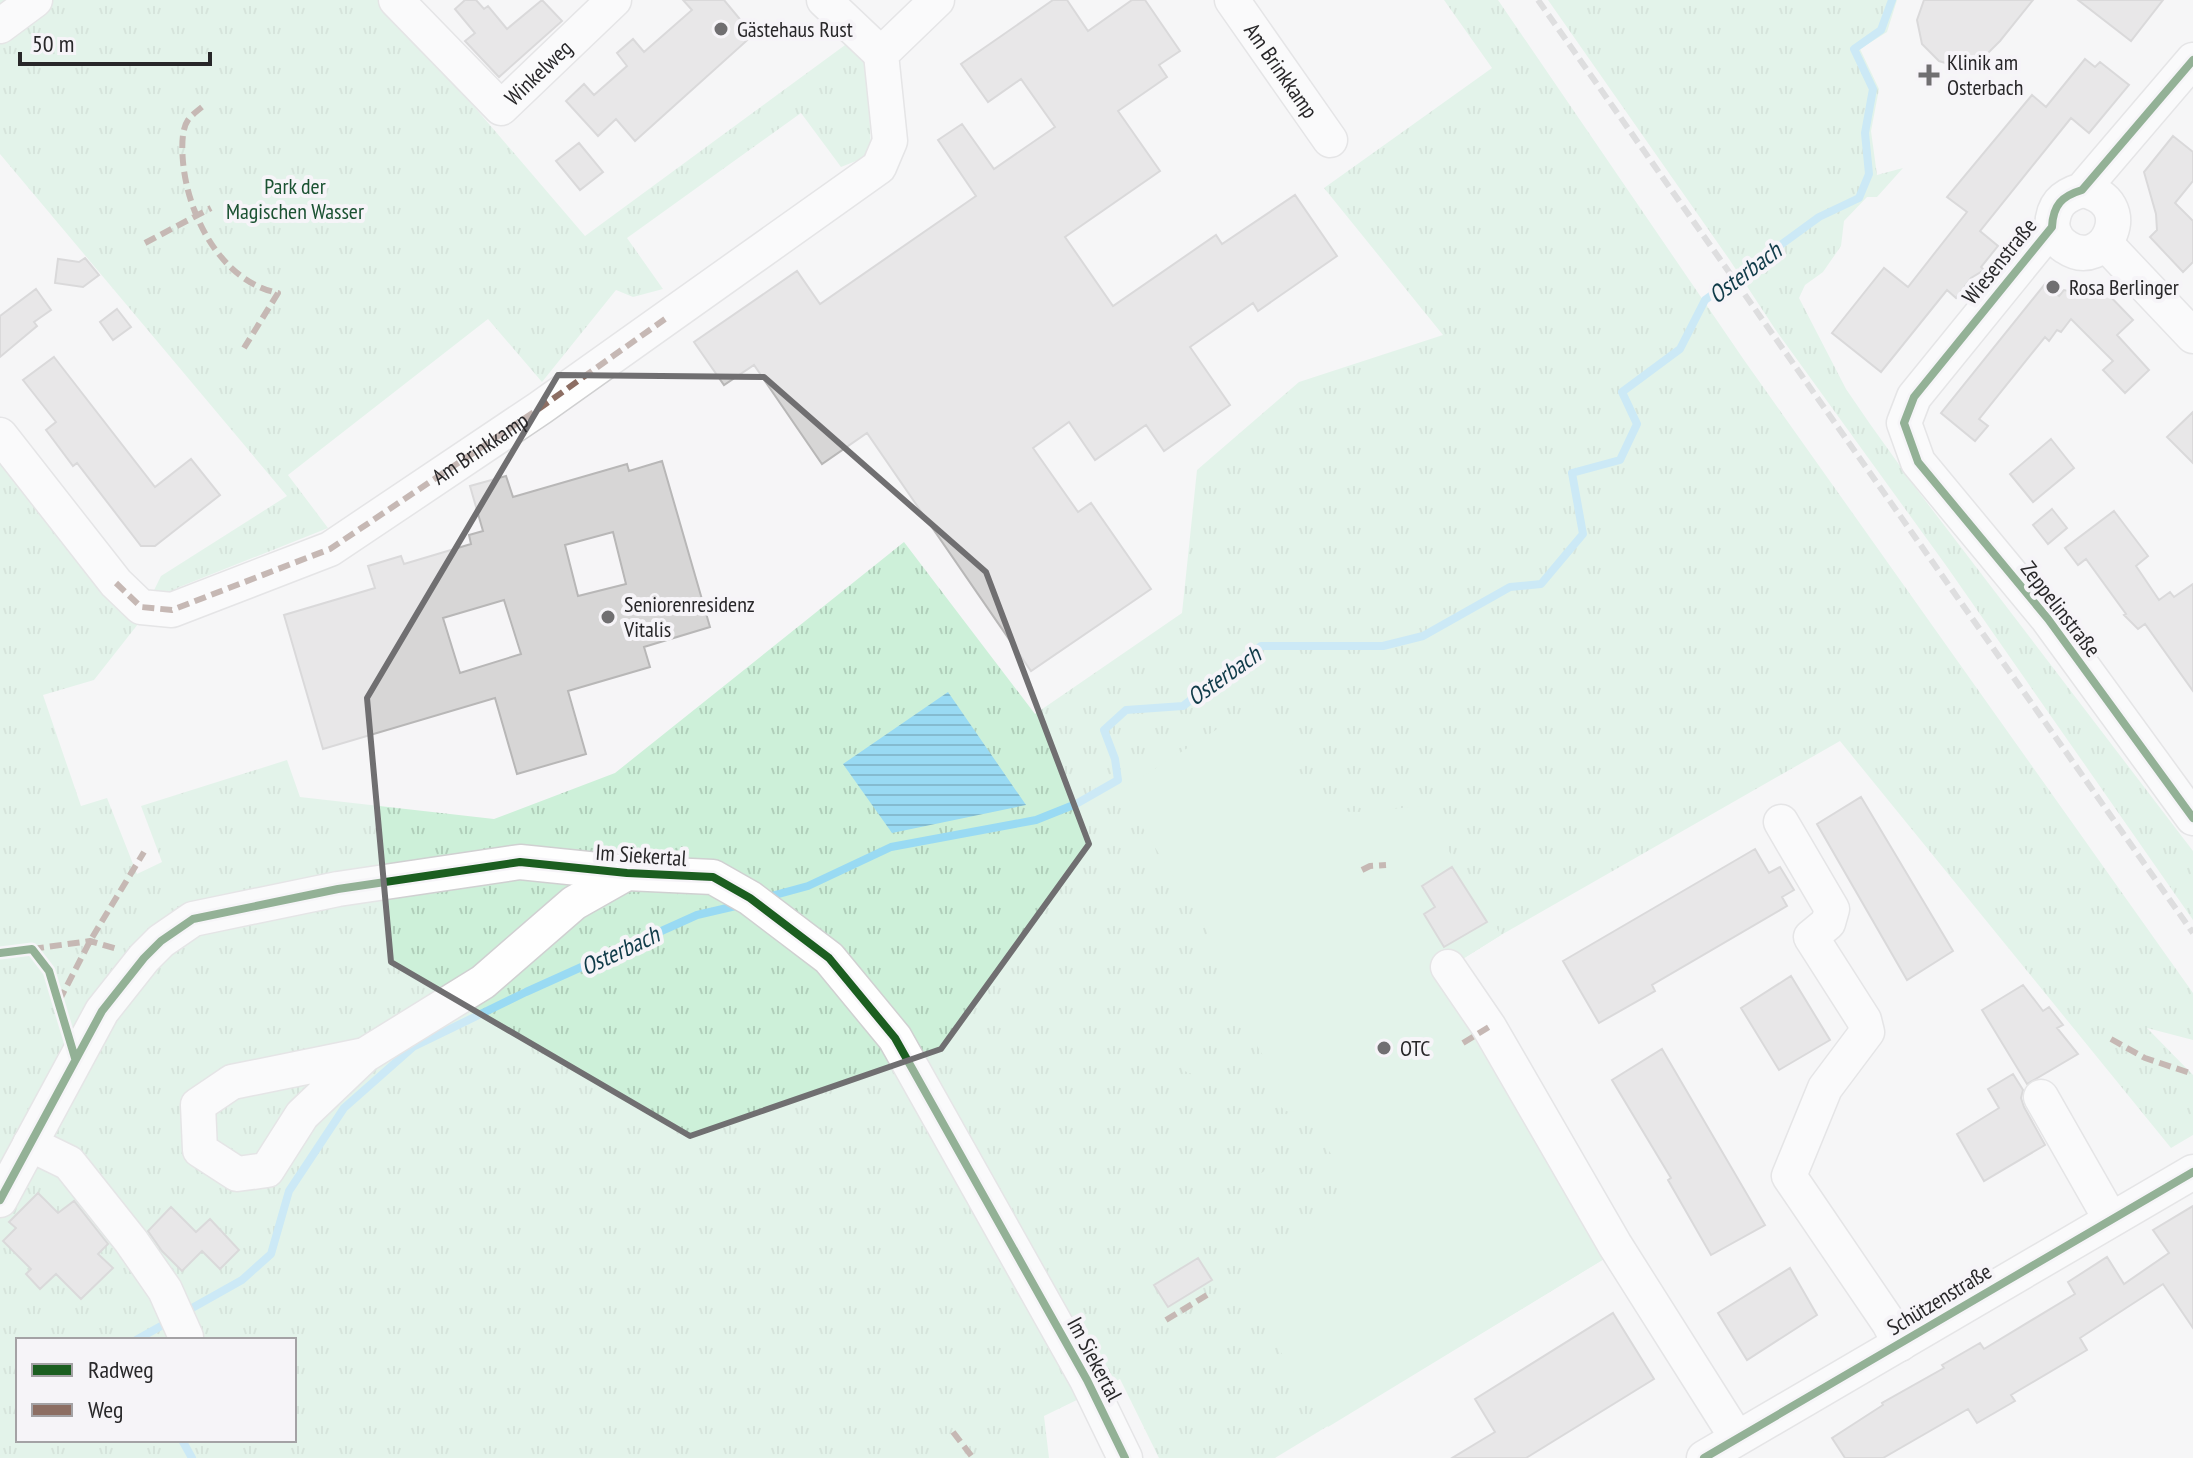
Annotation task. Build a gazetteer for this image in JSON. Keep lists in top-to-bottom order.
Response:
{
  "streets": {
    "street": [
      "Am Brinkkamp",
      "Winkelweg",
      "Wiesenstraße",
      "Zeppelinstraße",
      "Im Siekertal",
      "Schützenstraße"
    ]
  },
  "crossings": [
    ["Wiesenstraße", "Zeppelinstraße"]
  ],
  "water": ["Osterbach"],
  "parks": ["Park der Magischen Wasser"],
  "places": {
    "other": [
      "Gästehaus Rust",
      "Rosa Berlinger",
      "Seniorenresidenz Vitalis",
      "OTC"
    ],
    "health": ["Klinik am Osterbach"]
  },
  "legend": ["Radweg", "Weg"],
  "scale_bar": "50 m"
}
